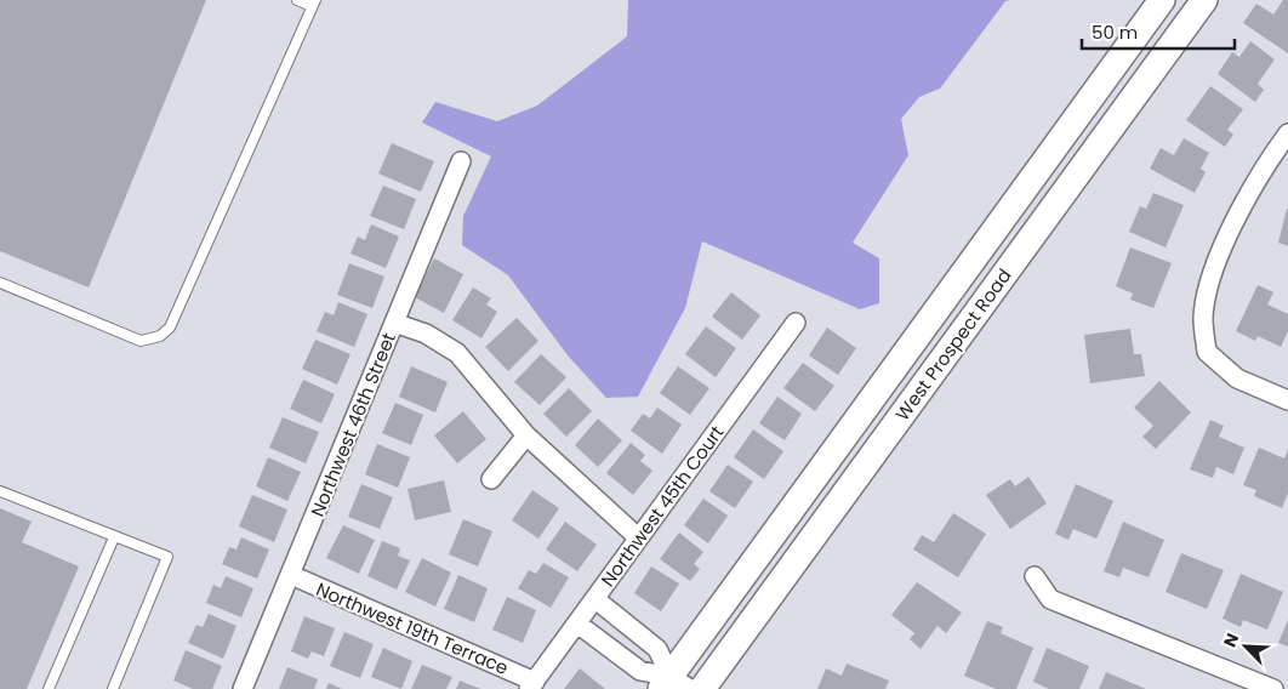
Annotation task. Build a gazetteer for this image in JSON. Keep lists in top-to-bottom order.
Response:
{
  "streets": {
    "main road": ["West Prospect Road"],
    "street": ["Northwest 46th Street", "Northwest 45th Court", "Northwest 19th Terrace"]
  },
  "crossings": [
    ["Northwest 46th Street", "Northwest 19th Terrace"],
    ["Northwest 45th Court", "Northwest 19th Terrace"]
  ],
  "scale_bar": "50 m",
  "north": "top left"
}
